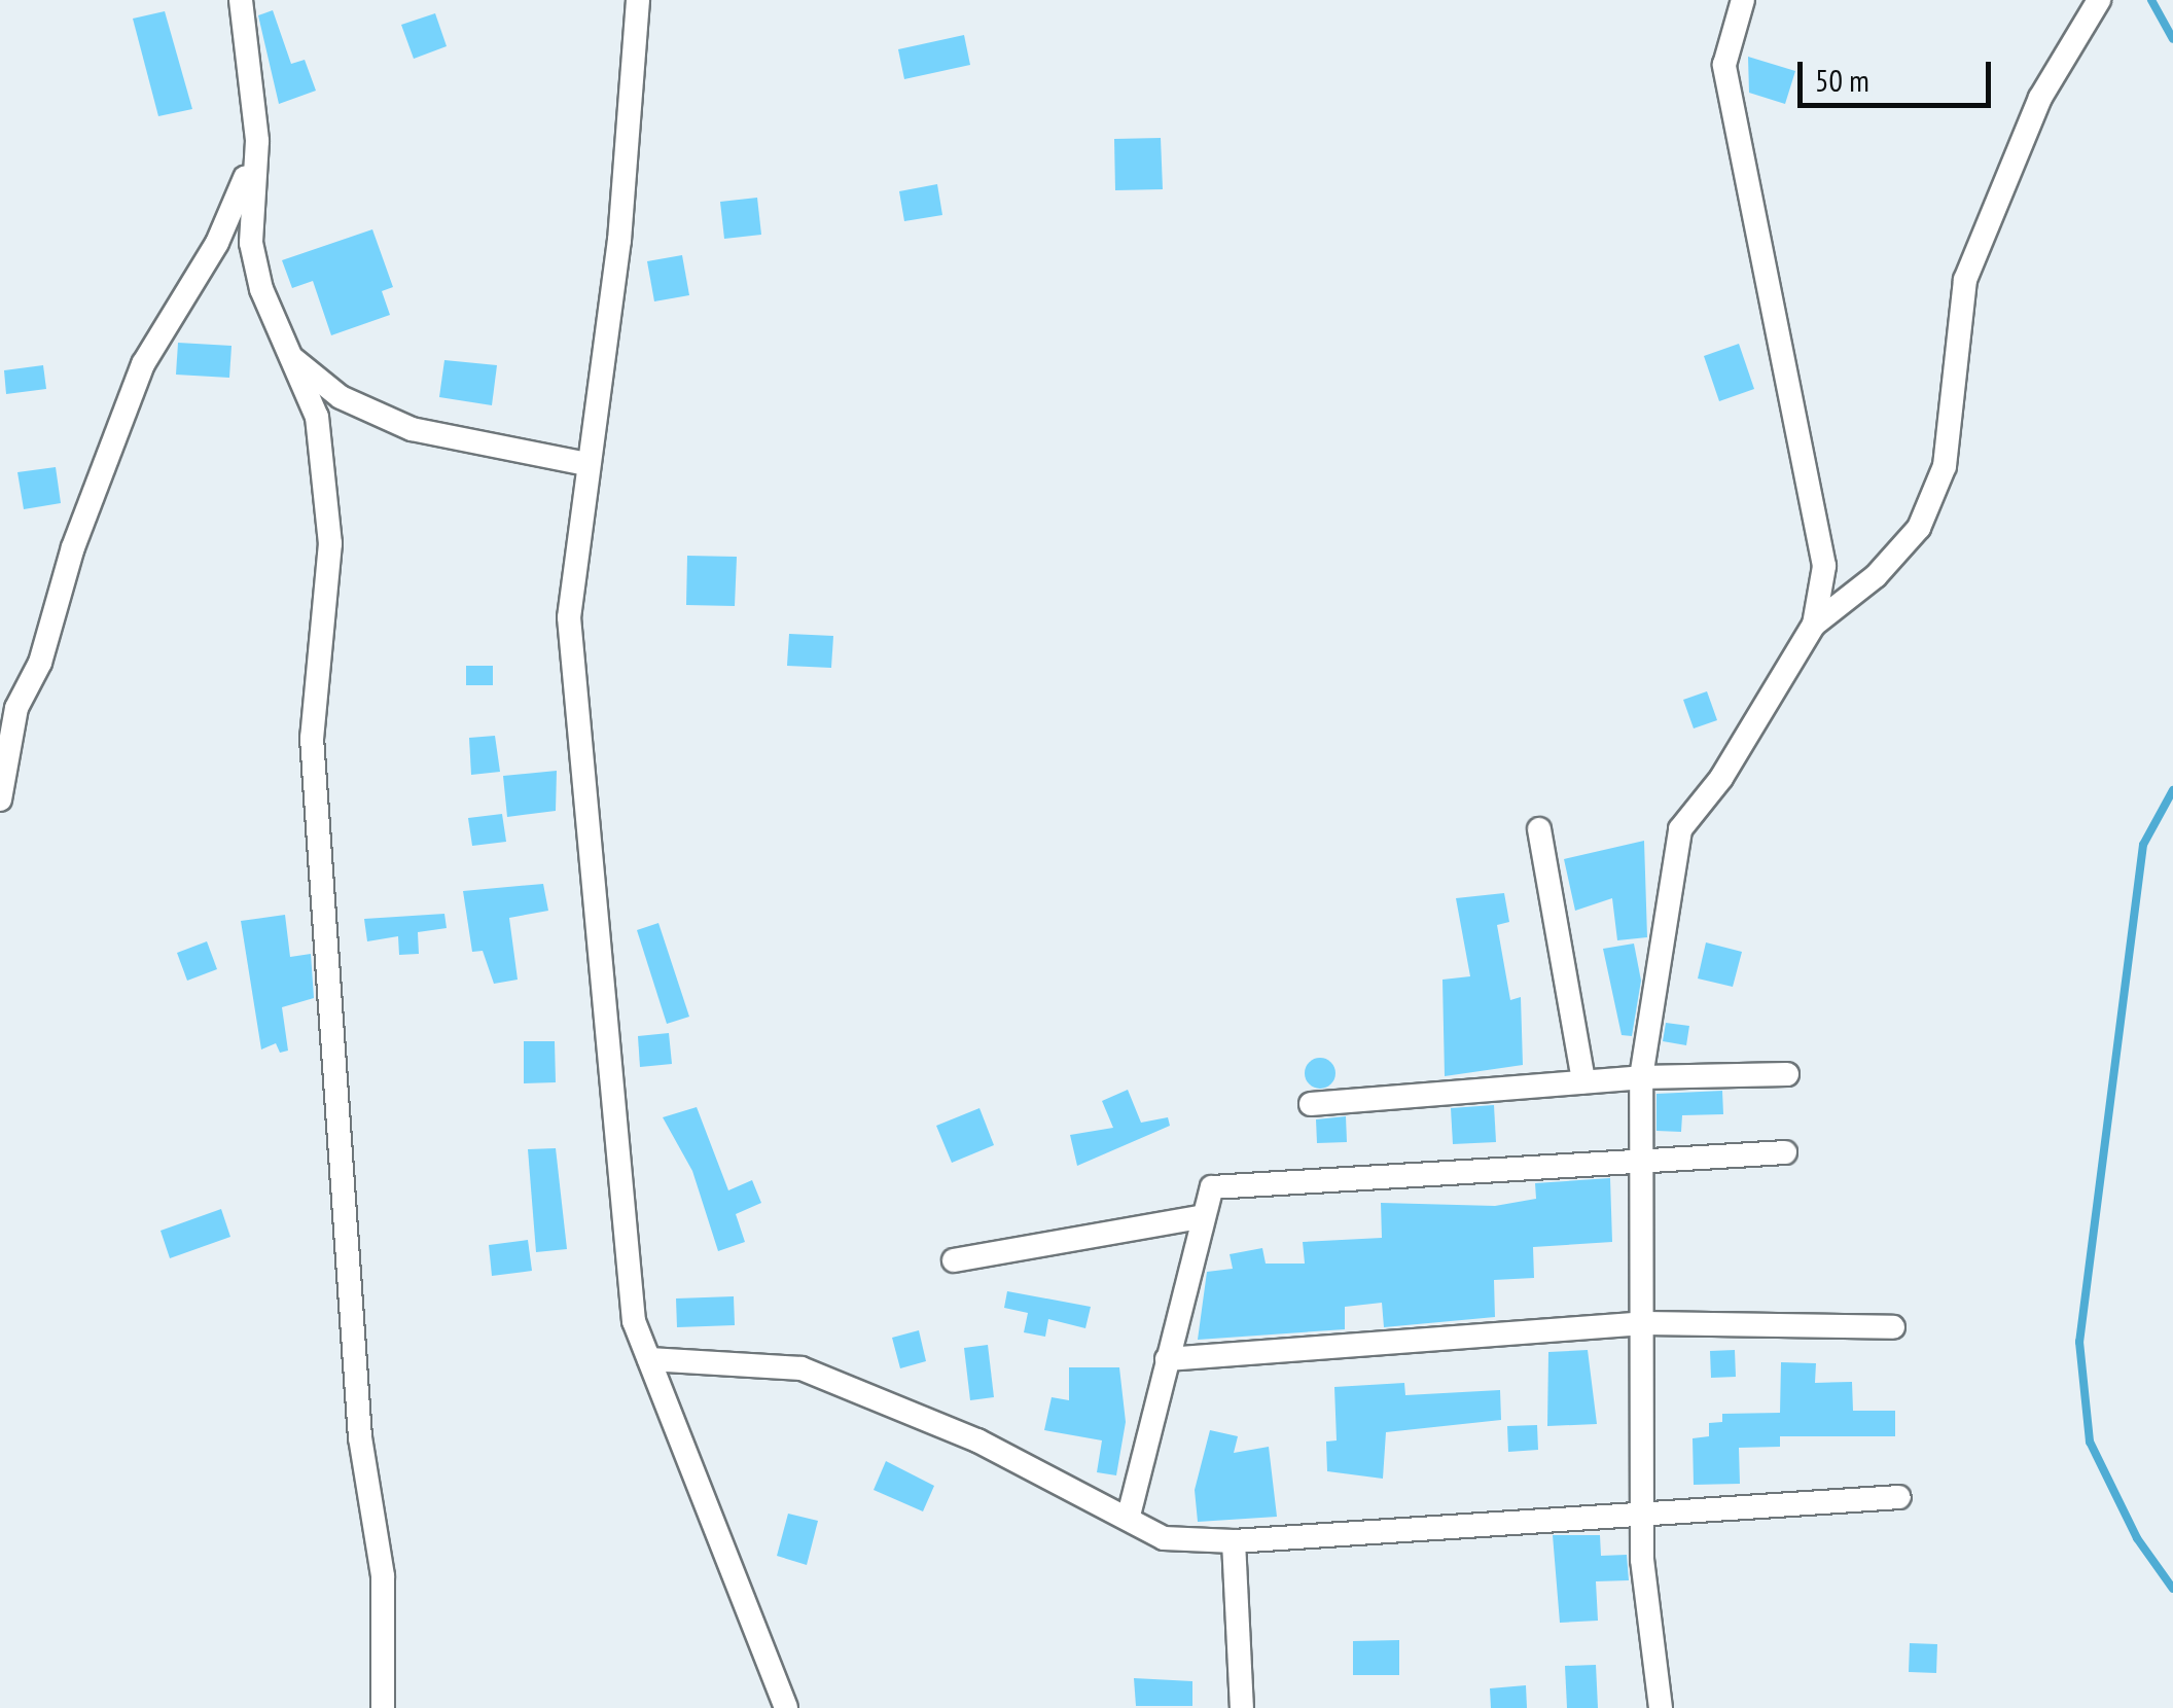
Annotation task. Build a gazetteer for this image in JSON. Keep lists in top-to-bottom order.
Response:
{
  "scale_bar": "50 m"
}
